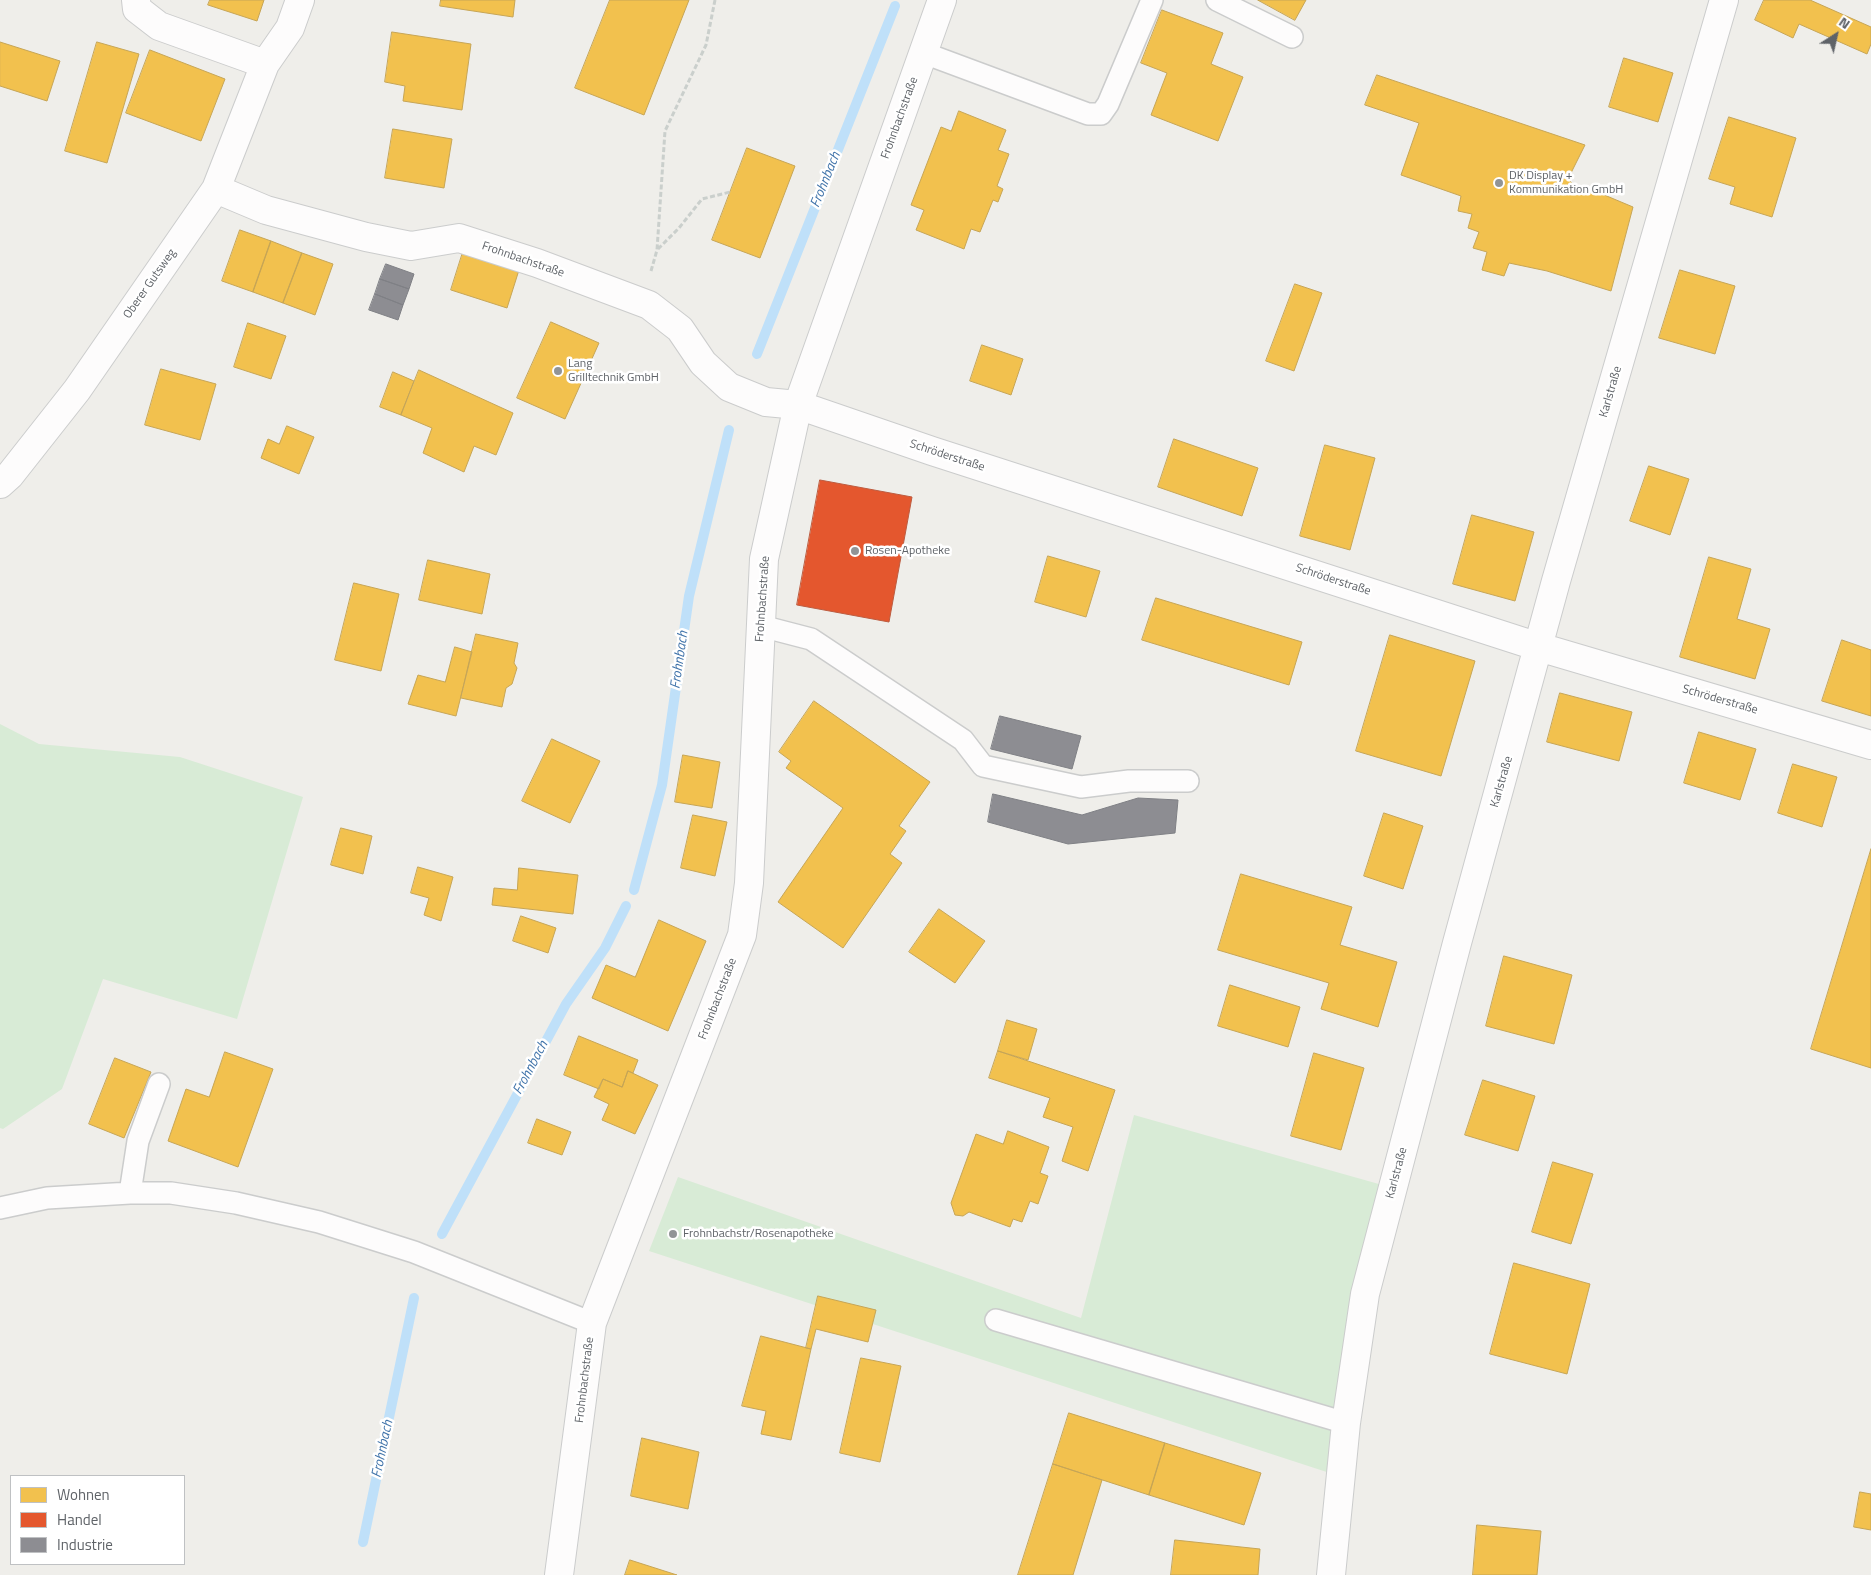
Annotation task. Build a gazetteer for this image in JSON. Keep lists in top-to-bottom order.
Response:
{
  "streets": {
    "street": [
      "Frohnbachstraße",
      "Oberer Gutsweg",
      "Karlstraße",
      "Schröderstraße"
    ]
  },
  "crossings": [
    ["Frohnbachstraße", "Oberer Gutsweg"],
    ["Frohnbachstraße", "Schröderstraße"],
    ["Karlstraße", "Schröderstraße"]
  ],
  "water": ["Frohnbach"],
  "places": [
    "DK Display + Kommunikation GmbH",
    "Lang Grilltechnik GmbH",
    "Rosen-Apotheke",
    "Frohnbachstr/Rosenapotheke"
  ],
  "legend": ["Wohnen", "Handel", "Industrie"],
  "north": "top right"
}
